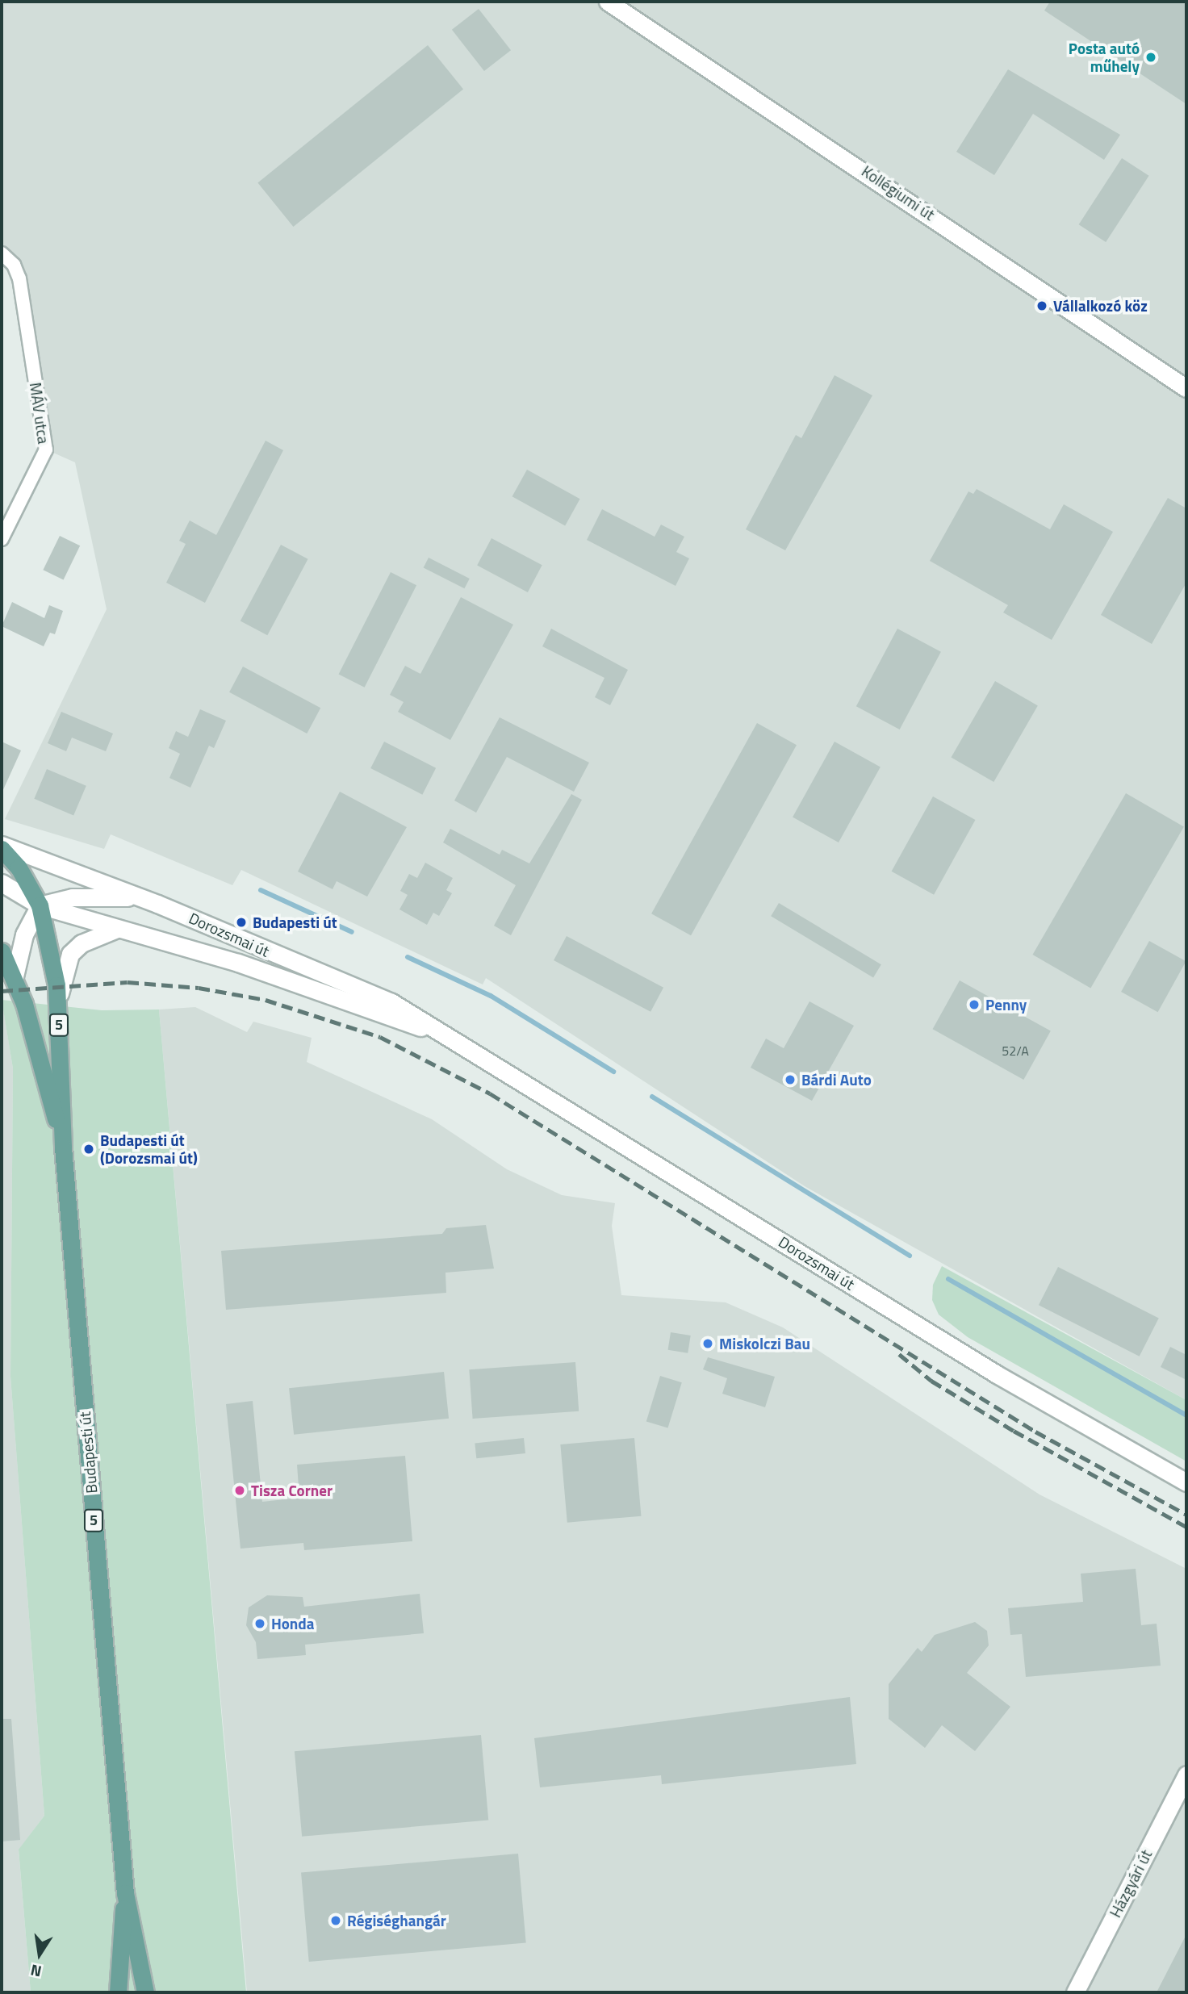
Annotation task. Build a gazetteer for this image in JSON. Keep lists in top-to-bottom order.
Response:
{
  "streets": {
    "main road": [
      "Kollégiumi út",
      "Dorozsmai út",
      "5",
      "Budapesti út",
      "Házgyári út"
    ],
    "street": ["MÁV utca"]
  },
  "crossings": [
    ["Dorozsmai út", "Budapesti út"]
  ],
  "places": [
    "Posta autó műhely",
    "Vállalkozó köz",
    "Budapesti út",
    "Penny",
    "Bárdi Auto",
    "Budapesti út (Dorozsmai út)",
    "Miskolczi Bau",
    "Tisza Corner",
    "Honda",
    "Régiséghangár"
  ],
  "house_numbers": ["52/A"],
  "north": "bottom"
}
